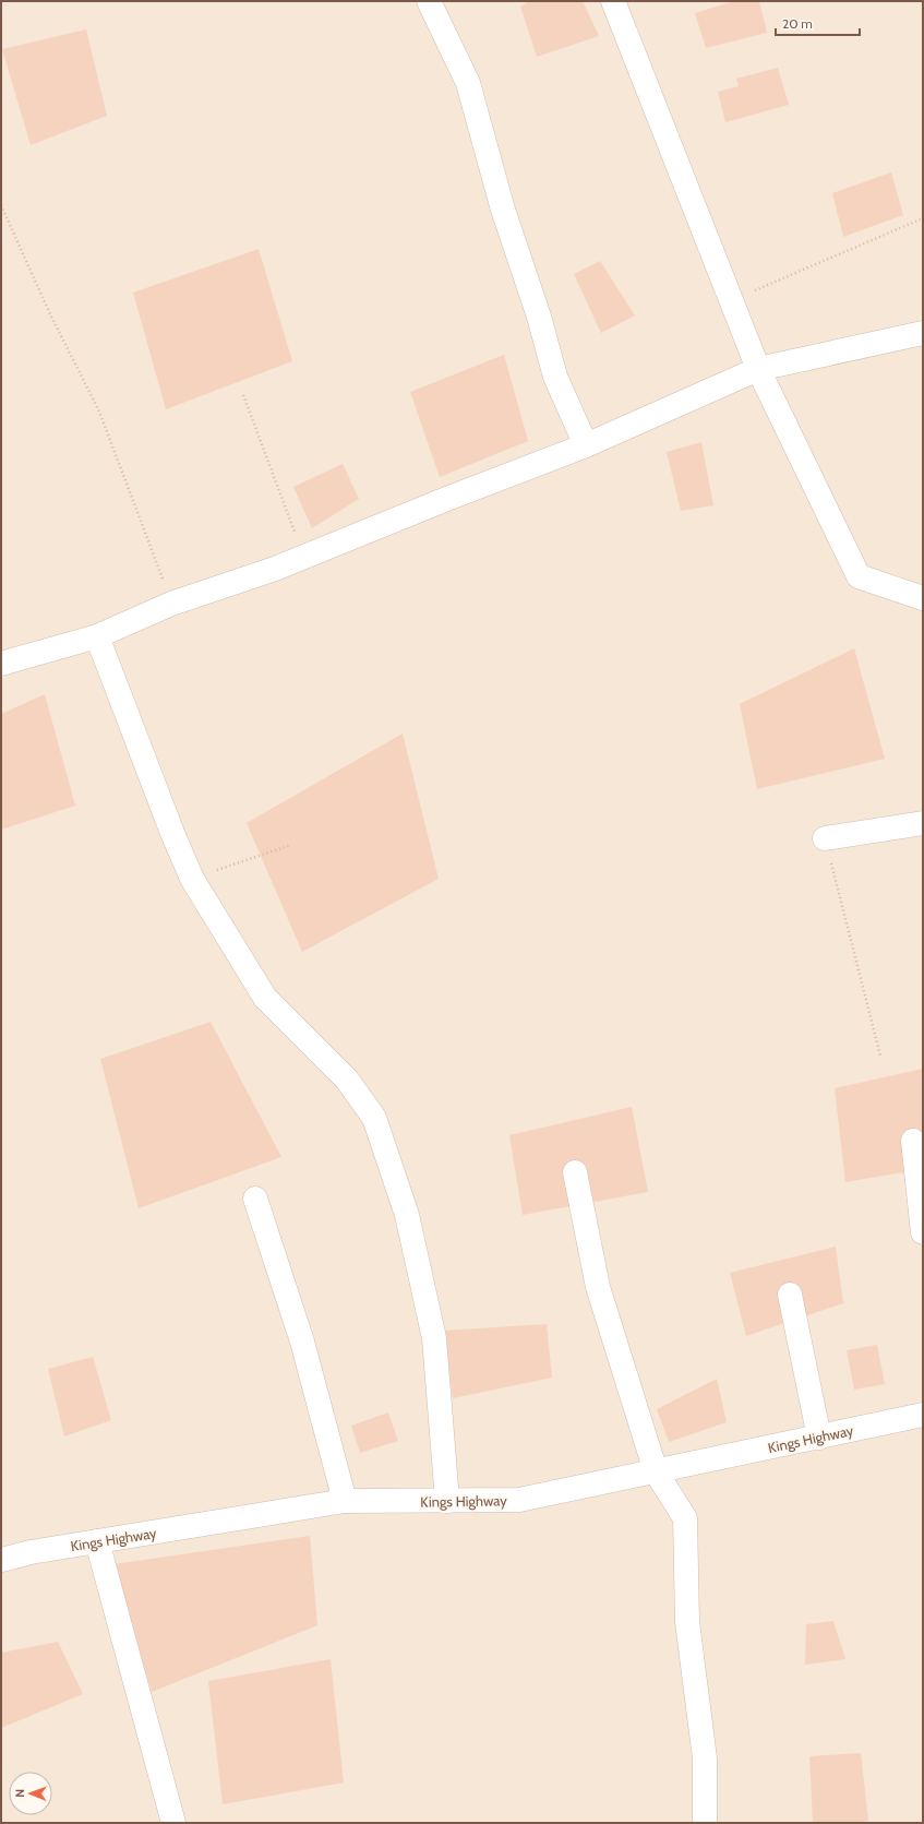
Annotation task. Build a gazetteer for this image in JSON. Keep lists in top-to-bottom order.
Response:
{
  "streets": {
    "street": ["Kings Highway"]
  },
  "scale_bar": "20 m",
  "north": "left"
}
